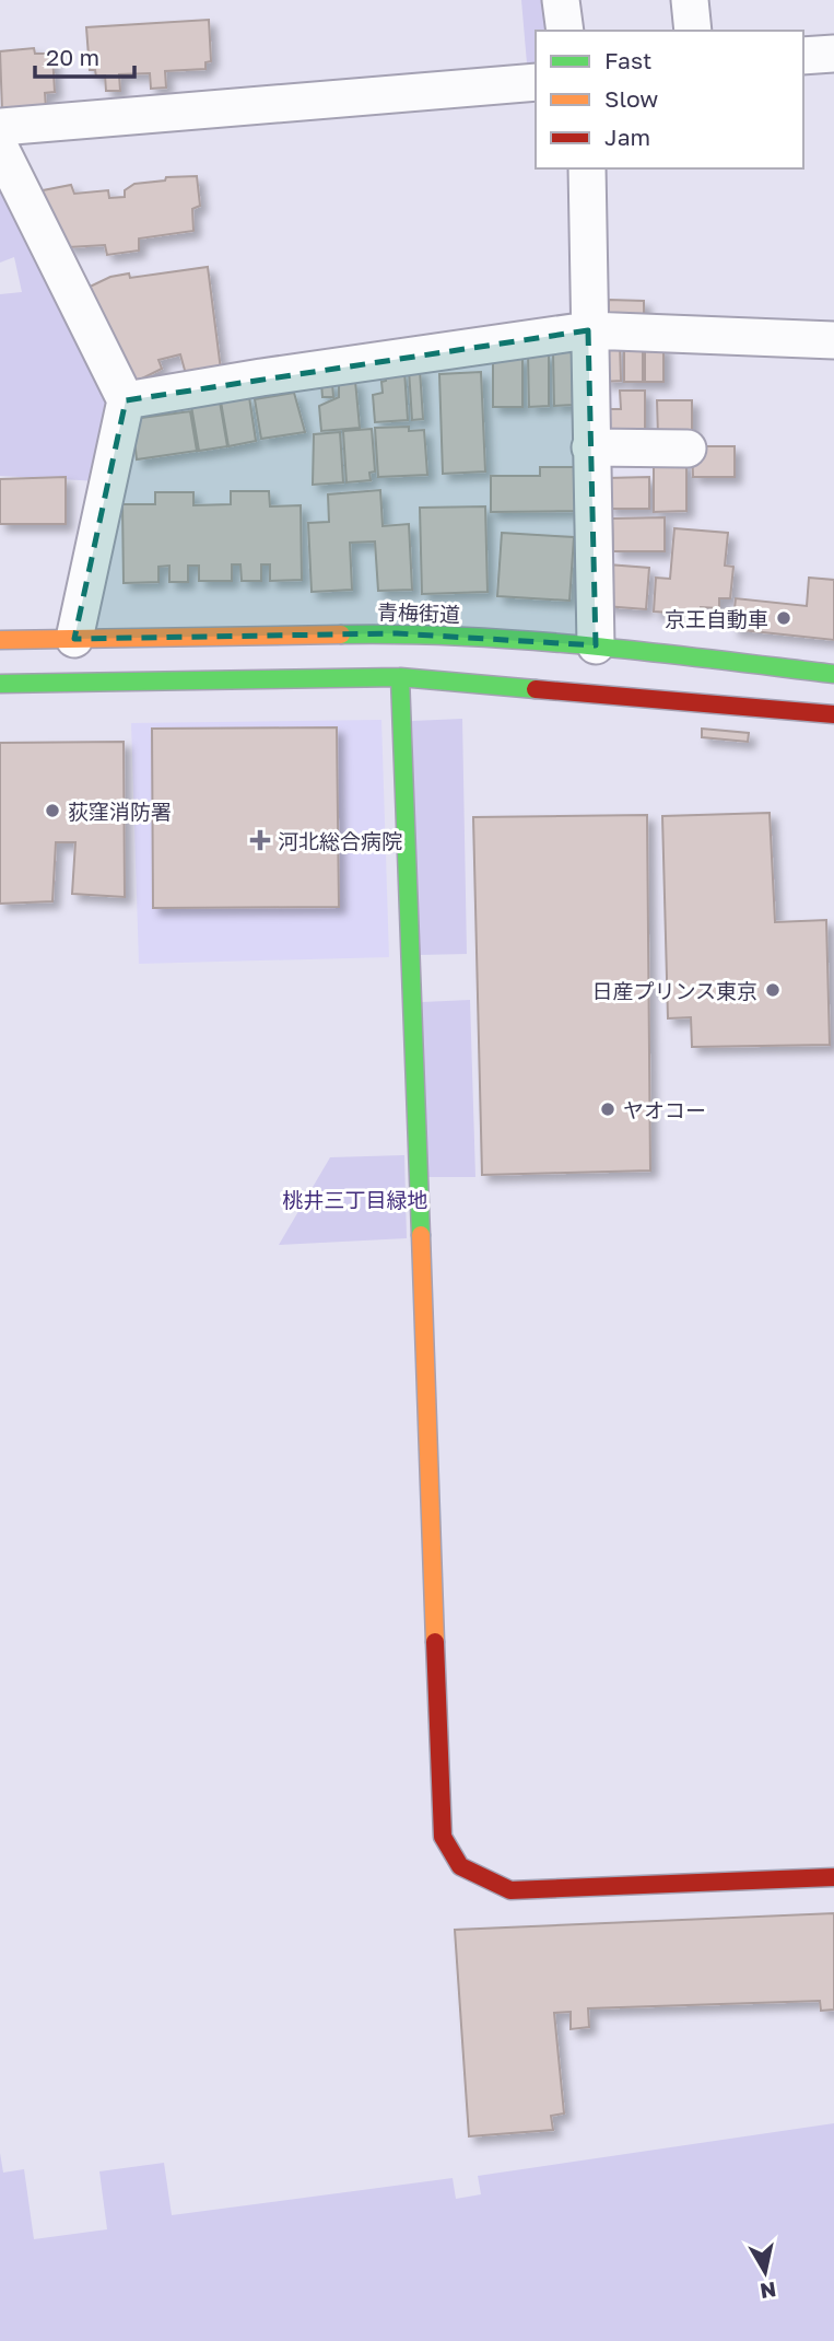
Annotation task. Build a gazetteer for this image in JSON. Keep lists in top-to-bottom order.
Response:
{
  "streets": {
    "main road": ["青梅街道"]
  },
  "parks": ["桃井三丁目緑地"],
  "places": {
    "other": [
      "京王自動車",
      "荻窪消防署",
      "日産プリンス東京",
      "ヤオコー"
    ],
    "health": ["河北総合病院"]
  },
  "legend": ["Fast", "Slow", "Jam"],
  "scale_bar": "20 m",
  "north": "bottom"
}
